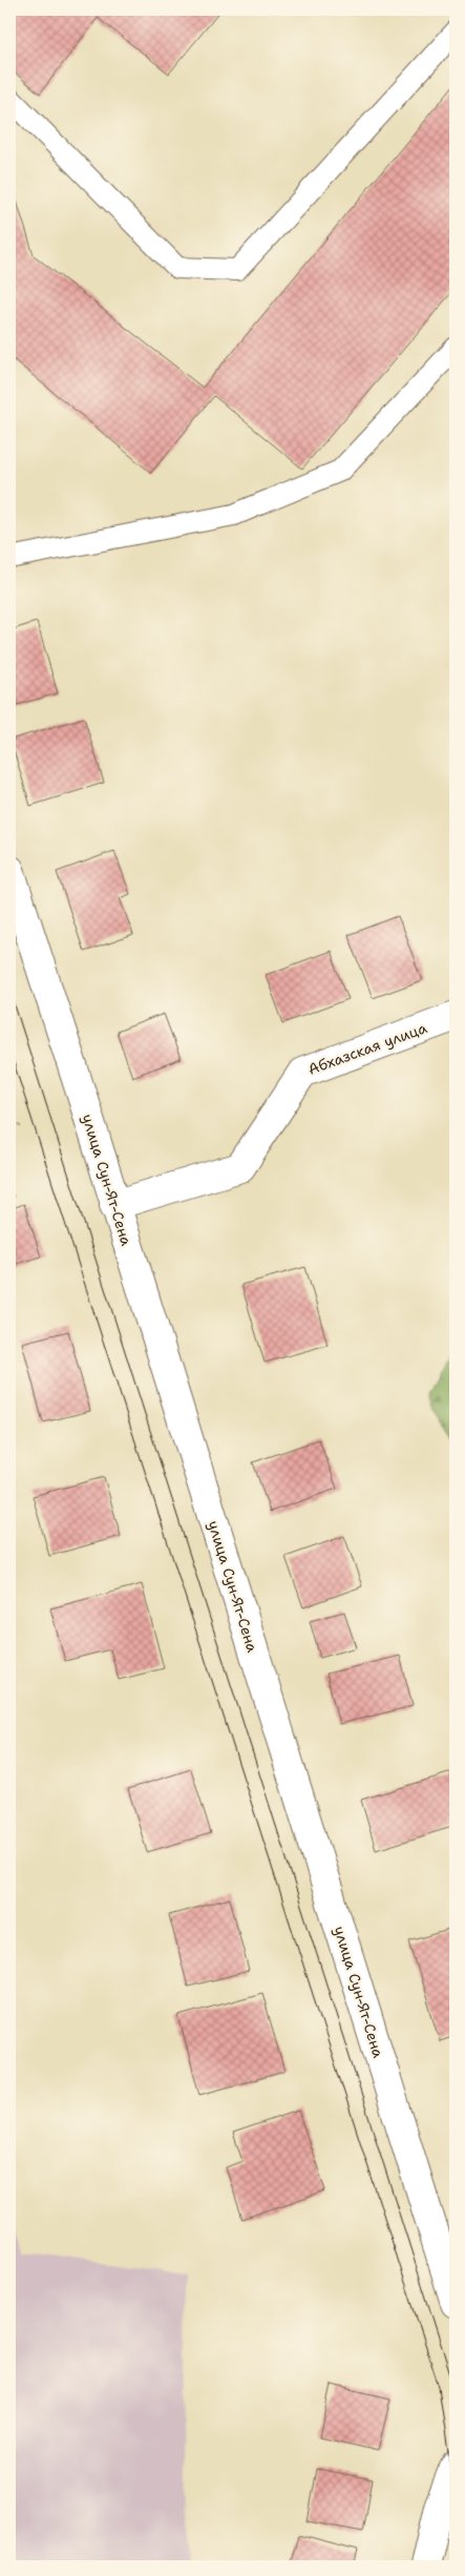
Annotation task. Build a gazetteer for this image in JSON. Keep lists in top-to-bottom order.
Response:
{
  "streets": {
    "street": ["Абхазская улица", "улица Сун-Ят-Сена"]
  },
  "crossings": [
    ["Абхазская улица", "улица Сун-Ят-Сена"]
  ]
}
